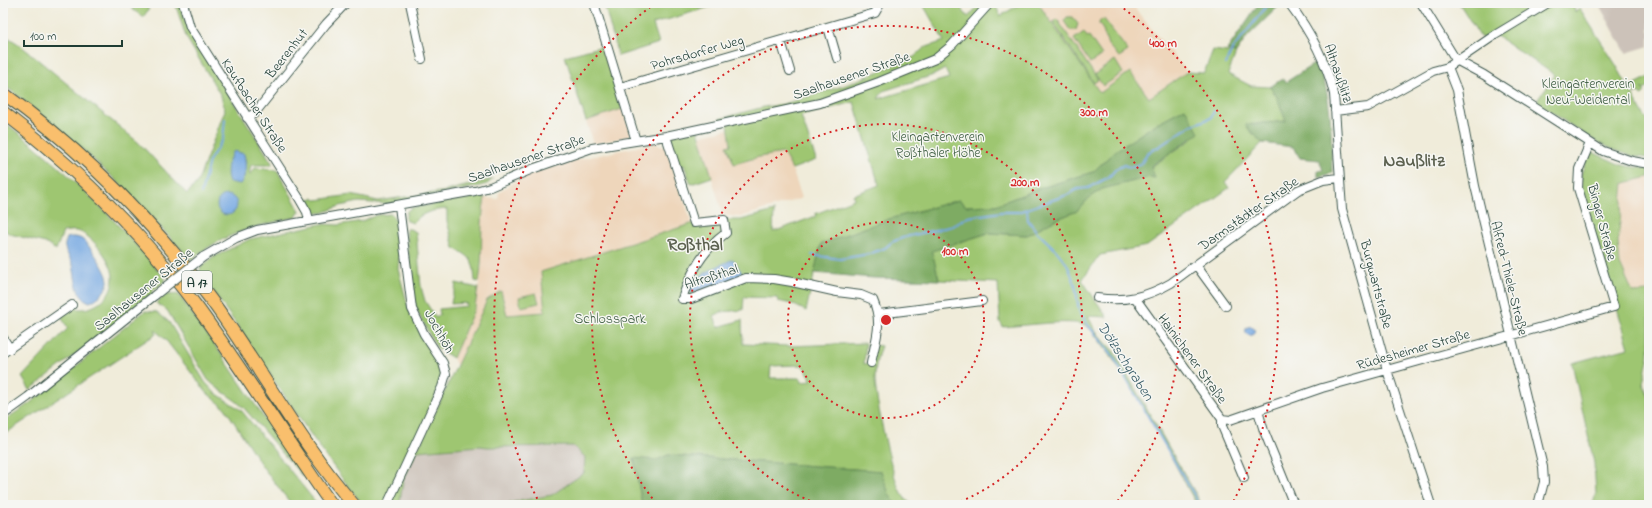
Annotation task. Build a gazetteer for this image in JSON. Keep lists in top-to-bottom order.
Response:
{
  "streets": {
    "highway": ["A 17"],
    "street": [
      "Pohrsdorfer Weg",
      "Beerenhut",
      "Altnaußlitz",
      "Saalhausener Straße",
      "Kaufbacher Straße",
      "Darmstädter Straße",
      "Binger Straße",
      "Altroßthal",
      "Alfred-Thiele-Straße",
      "Burgwartstraße",
      "Jochhöh",
      "Rüdesheimer Straße",
      "Hainichener Straße"
    ]
  },
  "crossings": [
    ["Beerenhut", "Kaufbacher Straße"],
    ["Altnaußlitz", "Alfred-Thiele-Straße"],
    ["Altnaußlitz", "Burgwartstraße"],
    ["Saalhausener Straße", "Kaufbacher Straße"],
    ["Saalhausener Straße", "Altroßthal"],
    ["Saalhausener Straße", "Jochhöh"],
    ["Darmstädter Straße", "Burgwartstraße"],
    ["Darmstädter Straße", "Hainichener Straße"],
    ["Binger Straße", "Rüdesheimer Straße"],
    ["Alfred-Thiele-Straße", "Rüdesheimer Straße"],
    ["Burgwartstraße", "Rüdesheimer Straße"],
    ["Rüdesheimer Straße", "Hainichener Straße"]
  ],
  "districts": ["Naußlitz", "Roßthal"],
  "water": ["Dölzschgraben"],
  "parks": ["Kleingartenverein Neu-Weidental", "Kleingartenverein Roßthaler Höhe", "Schlosspark"],
  "scale_bar": "100 m",
  "rings": [
    "400 m",
    "300 m",
    "200 m",
    "100 m"
  ]
}
